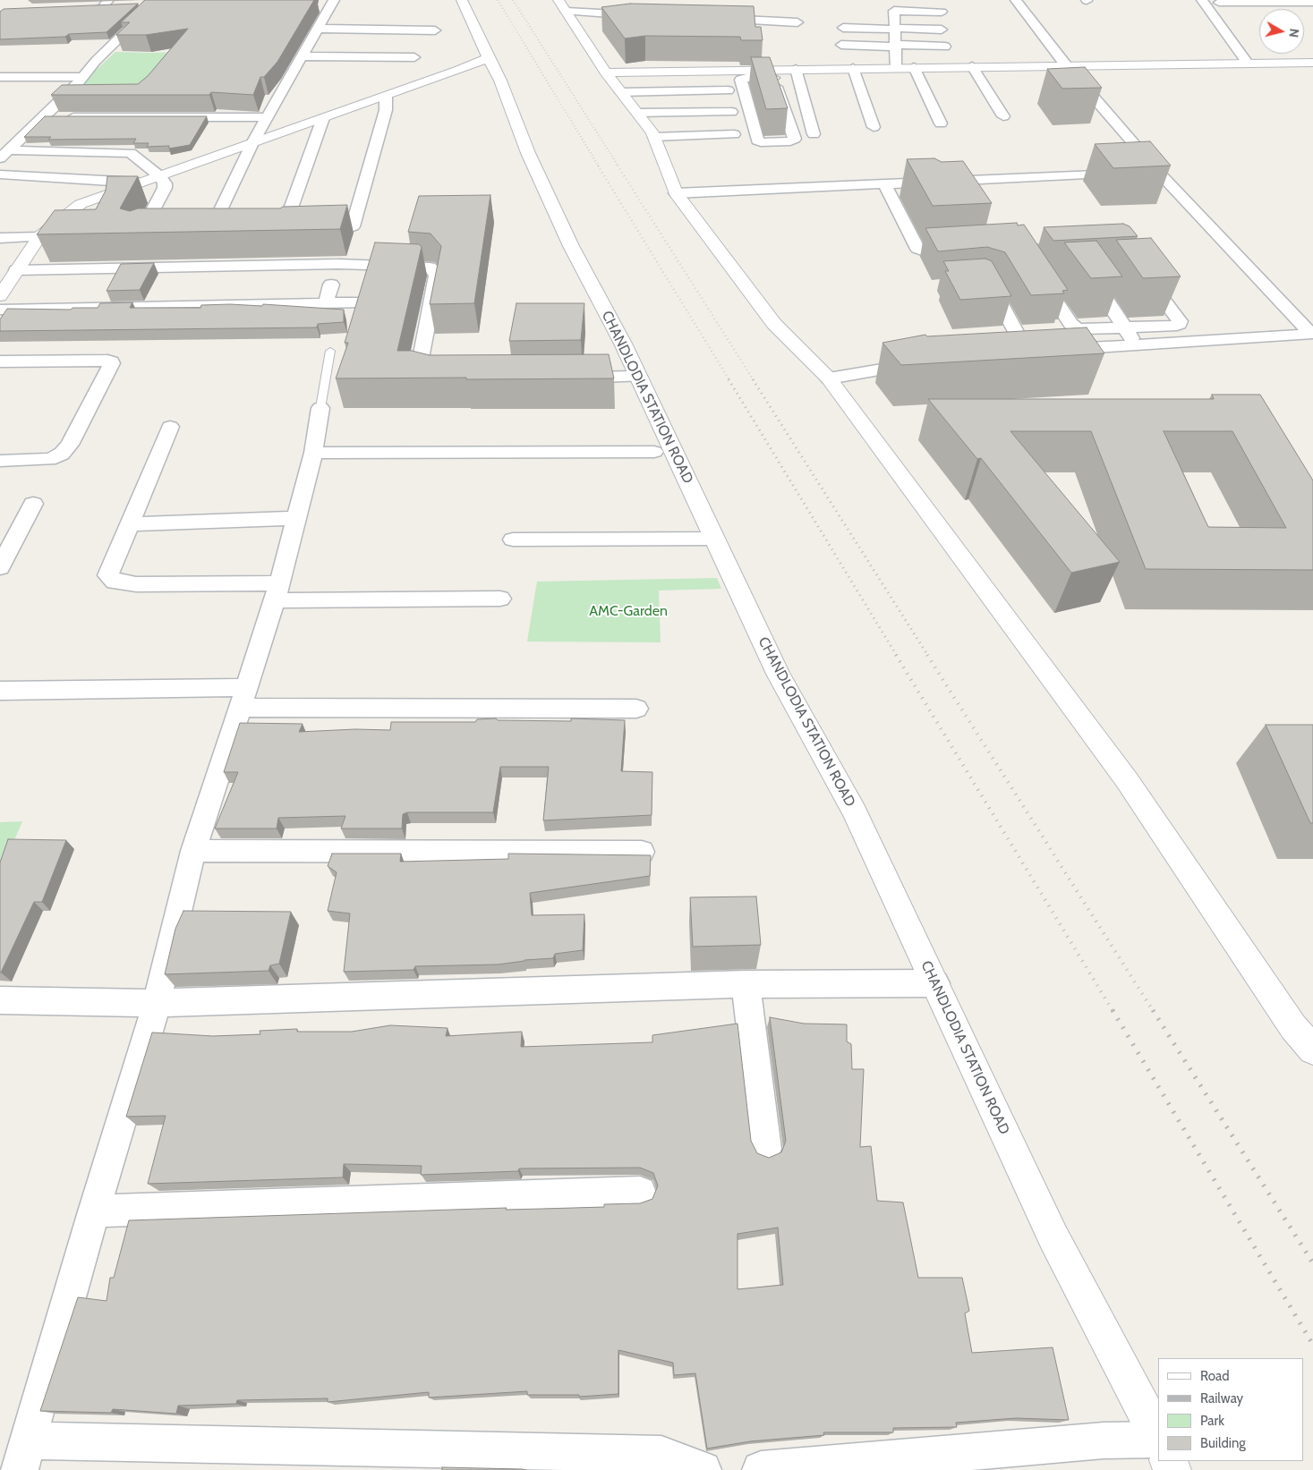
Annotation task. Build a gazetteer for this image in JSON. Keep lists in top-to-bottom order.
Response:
{
  "streets": {
    "street": ["CHANDLODIA STATION ROAD"]
  },
  "parks": ["AMC-Garden"],
  "legend": [
    "Road",
    "Railway",
    "Park",
    "Building"
  ],
  "north": "right"
}
